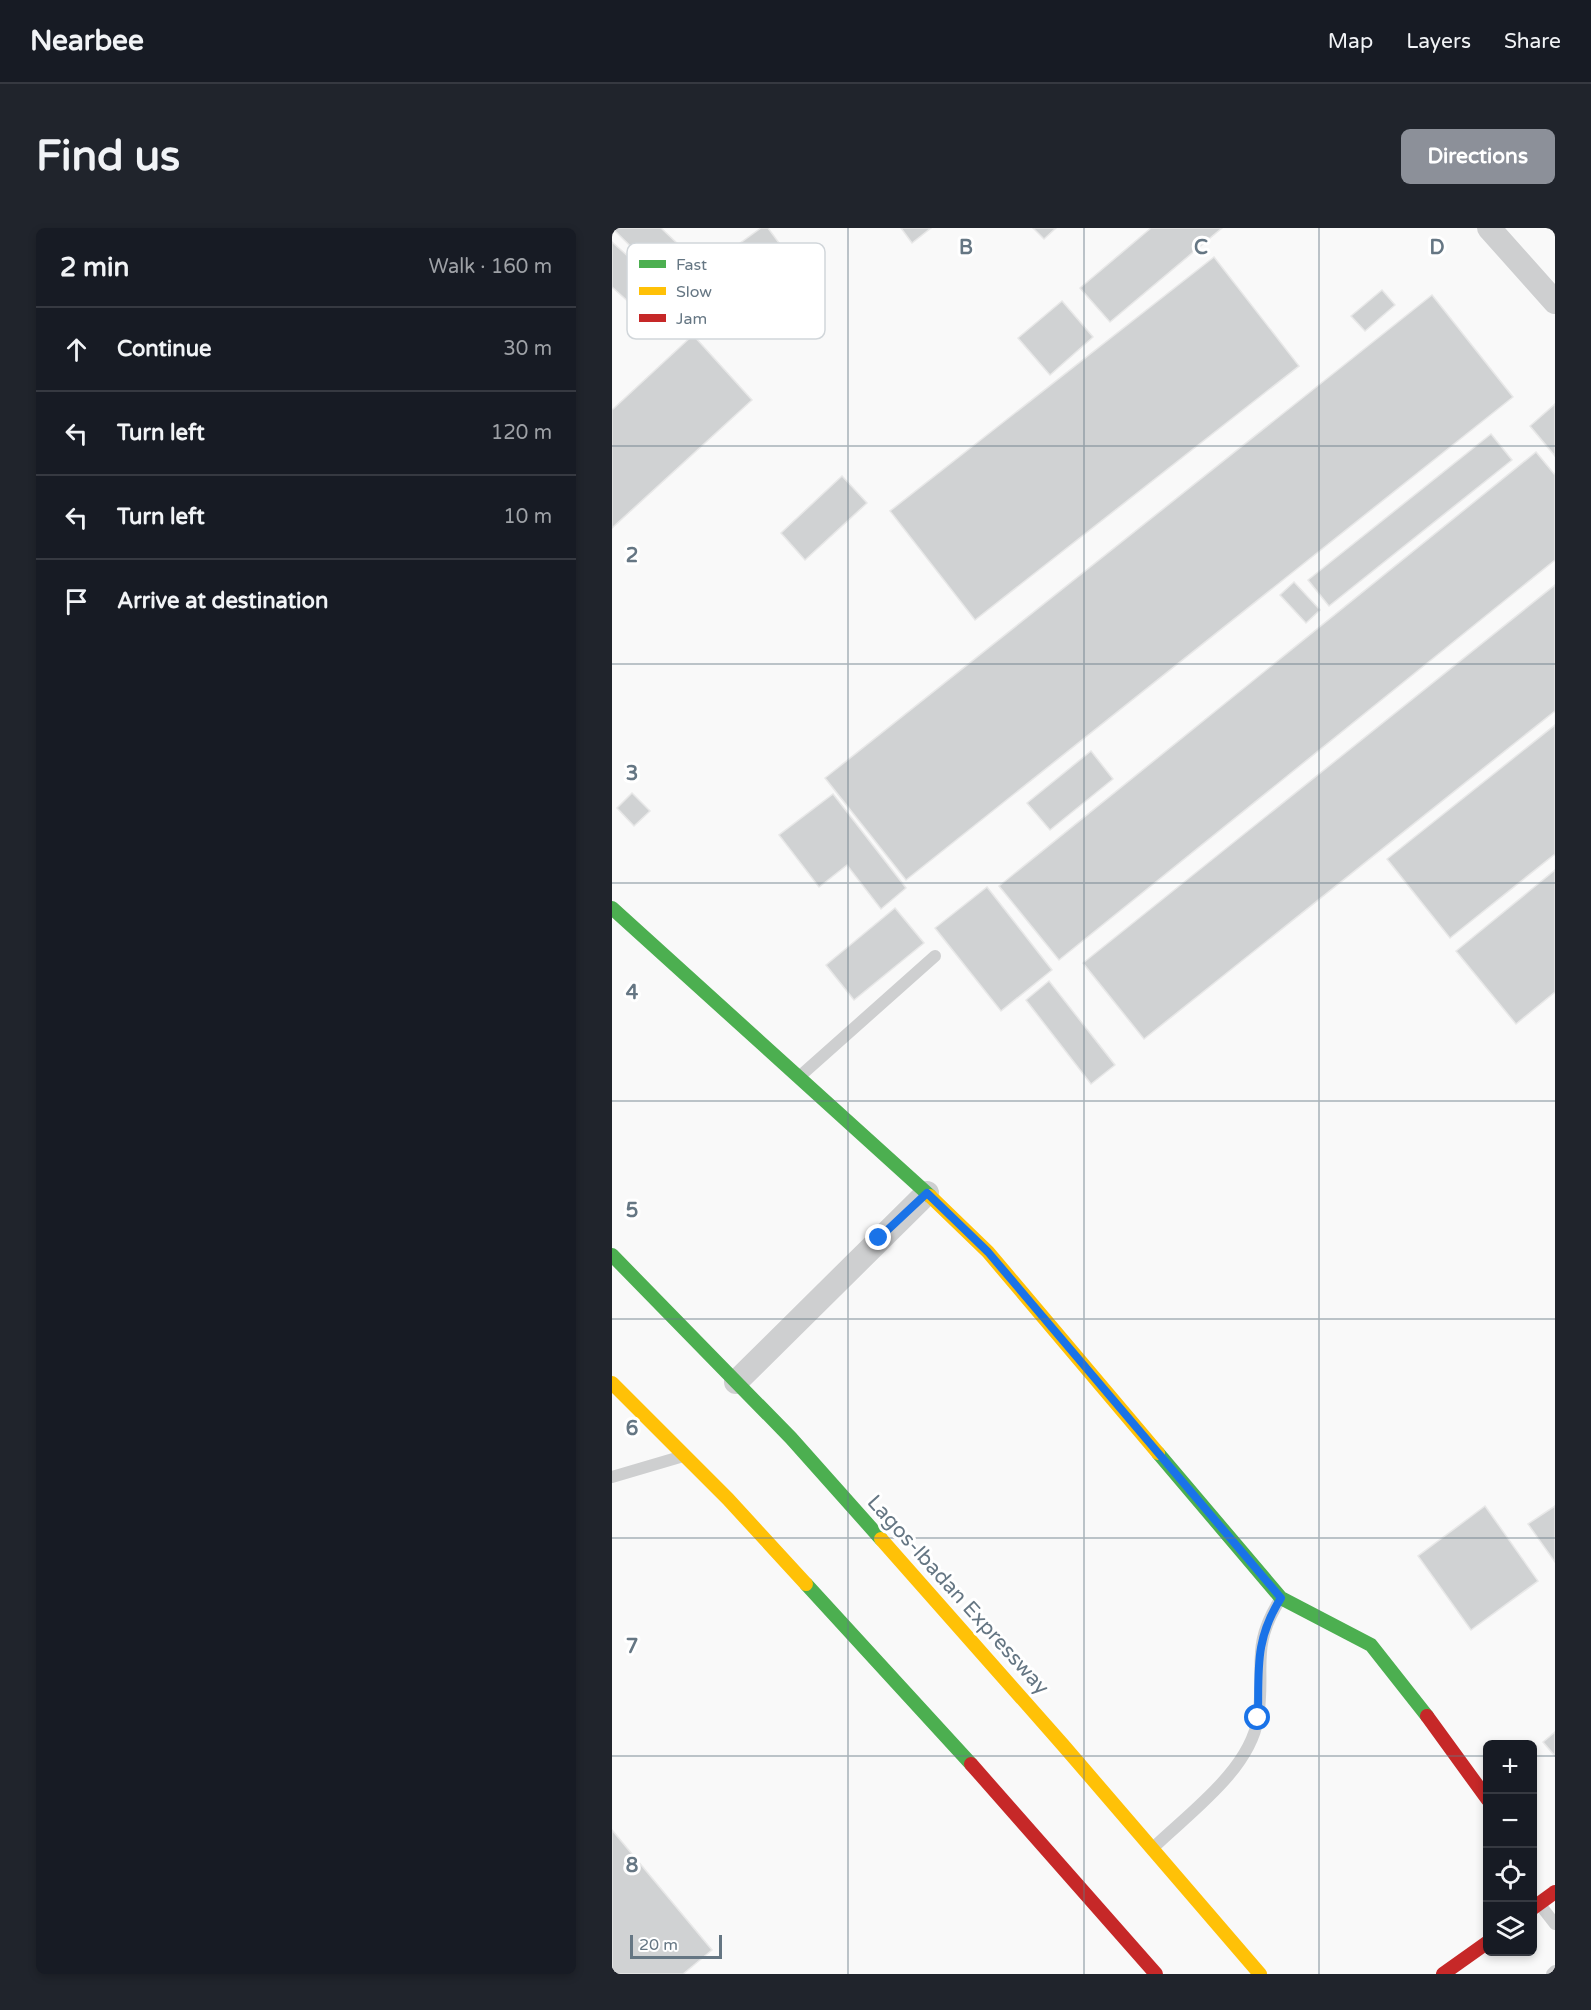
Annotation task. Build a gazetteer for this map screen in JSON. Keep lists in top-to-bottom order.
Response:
{
  "streets": {
    "main road": ["Lagos-Ibadan Expressway"]
  },
  "legend": ["Fast", "Slow", "Jam"],
  "scale_bar": "20 m",
  "page": {
    "header": "Nearbee",
    "nav": ["Map", "Layers", "Share"],
    "buttons": "Directions",
    "title": "Find us",
    "heading": ["2 min", "Walk · 160 m"],
    "list": [
      ["Continue", "30 m"],
      ["Turn left", "120 m"],
      ["Turn left", "10 m"],
      "Arrive at destination"
    ],
    "map_buttons": ["+", "−"],
    "scale": "20 m"
  },
  "grid": {
    "columns": ["B", "C", "D"],
    "rows": [
      "2",
      "3",
      "4",
      "5",
      "6",
      "7",
      "8"
    ]
  }
}
